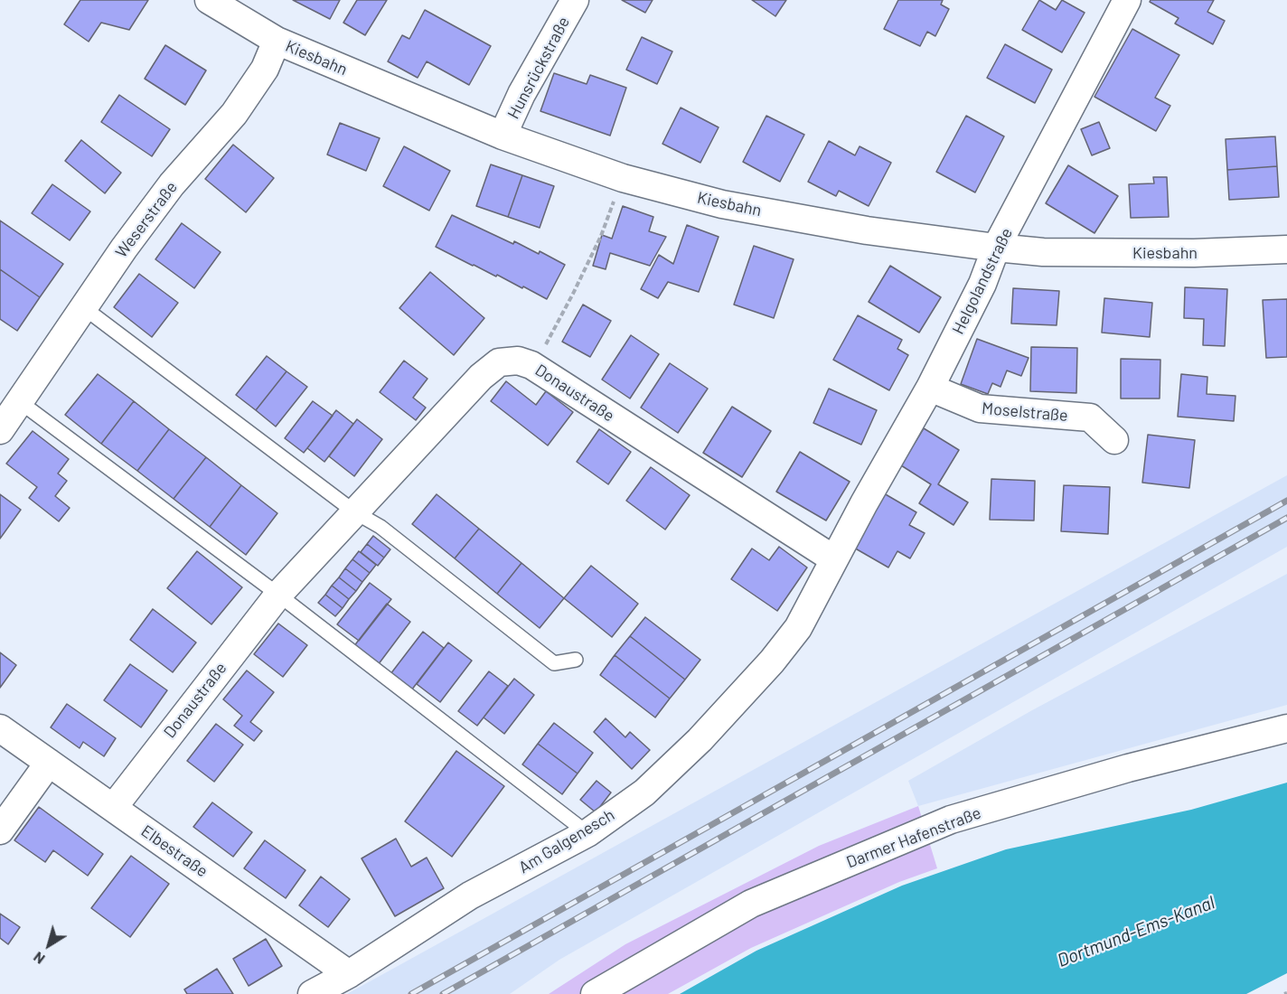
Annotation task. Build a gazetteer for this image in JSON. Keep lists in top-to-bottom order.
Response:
{
  "streets": {
    "street": [
      "Kiesbahn",
      "Hunsrückstraße",
      "Weserstraße",
      "Helgolandstraße",
      "Donaustraße",
      "Moselstraße",
      "Darmer Hafenstraße",
      "Am Galgenesch",
      "Elbestraße"
    ]
  },
  "crossings": [
    ["Kiesbahn", "Hunsrückstraße"],
    ["Kiesbahn", "Weserstraße"],
    ["Kiesbahn", "Helgolandstraße"],
    ["Helgolandstraße", "Donaustraße"],
    ["Helgolandstraße", "Moselstraße"],
    ["Helgolandstraße", "Am Galgenesch"],
    ["Donaustraße", "Am Galgenesch"],
    ["Donaustraße", "Elbestraße"],
    ["Am Galgenesch", "Elbestraße"]
  ],
  "water": ["Dortmund-Ems-Kanal"],
  "north": "bottom left"
}
